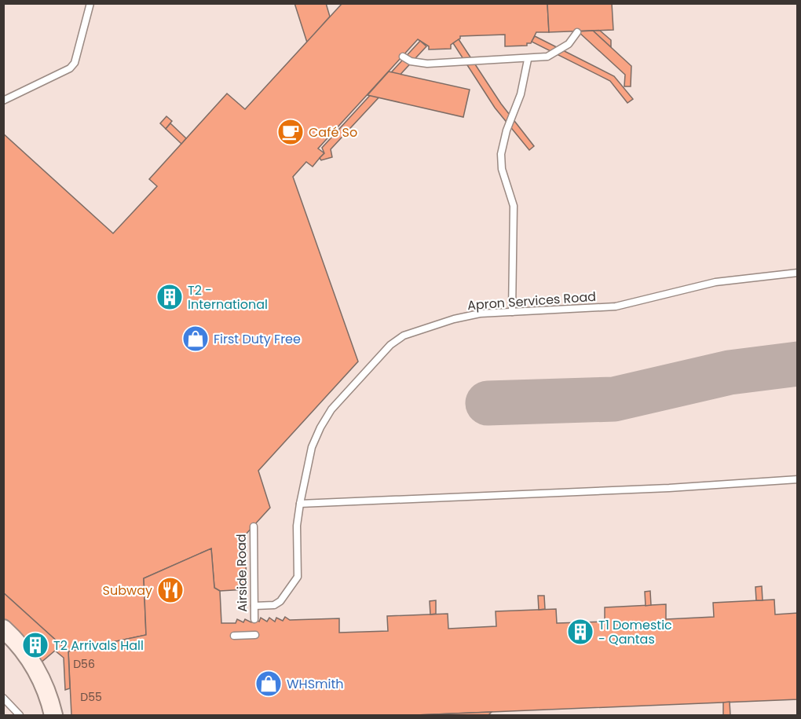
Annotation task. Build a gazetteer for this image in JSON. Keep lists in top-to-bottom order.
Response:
{
  "streets": {
    "lane": ["Apron Services Road", "Airside Road"]
  },
  "crossings": [
    ["Apron Services Road", "Airside Road"]
  ],
  "places": {
    "cafe": ["Café So"],
    "building": ["T2 - International", "T1 Domestic - Qantas", "T2 Arrivals Hall"],
    "shop": ["First Duty Free", "WHSmith"],
    "restaurant": ["Subway"]
  },
  "house_numbers": ["D56", "D55"]
}
